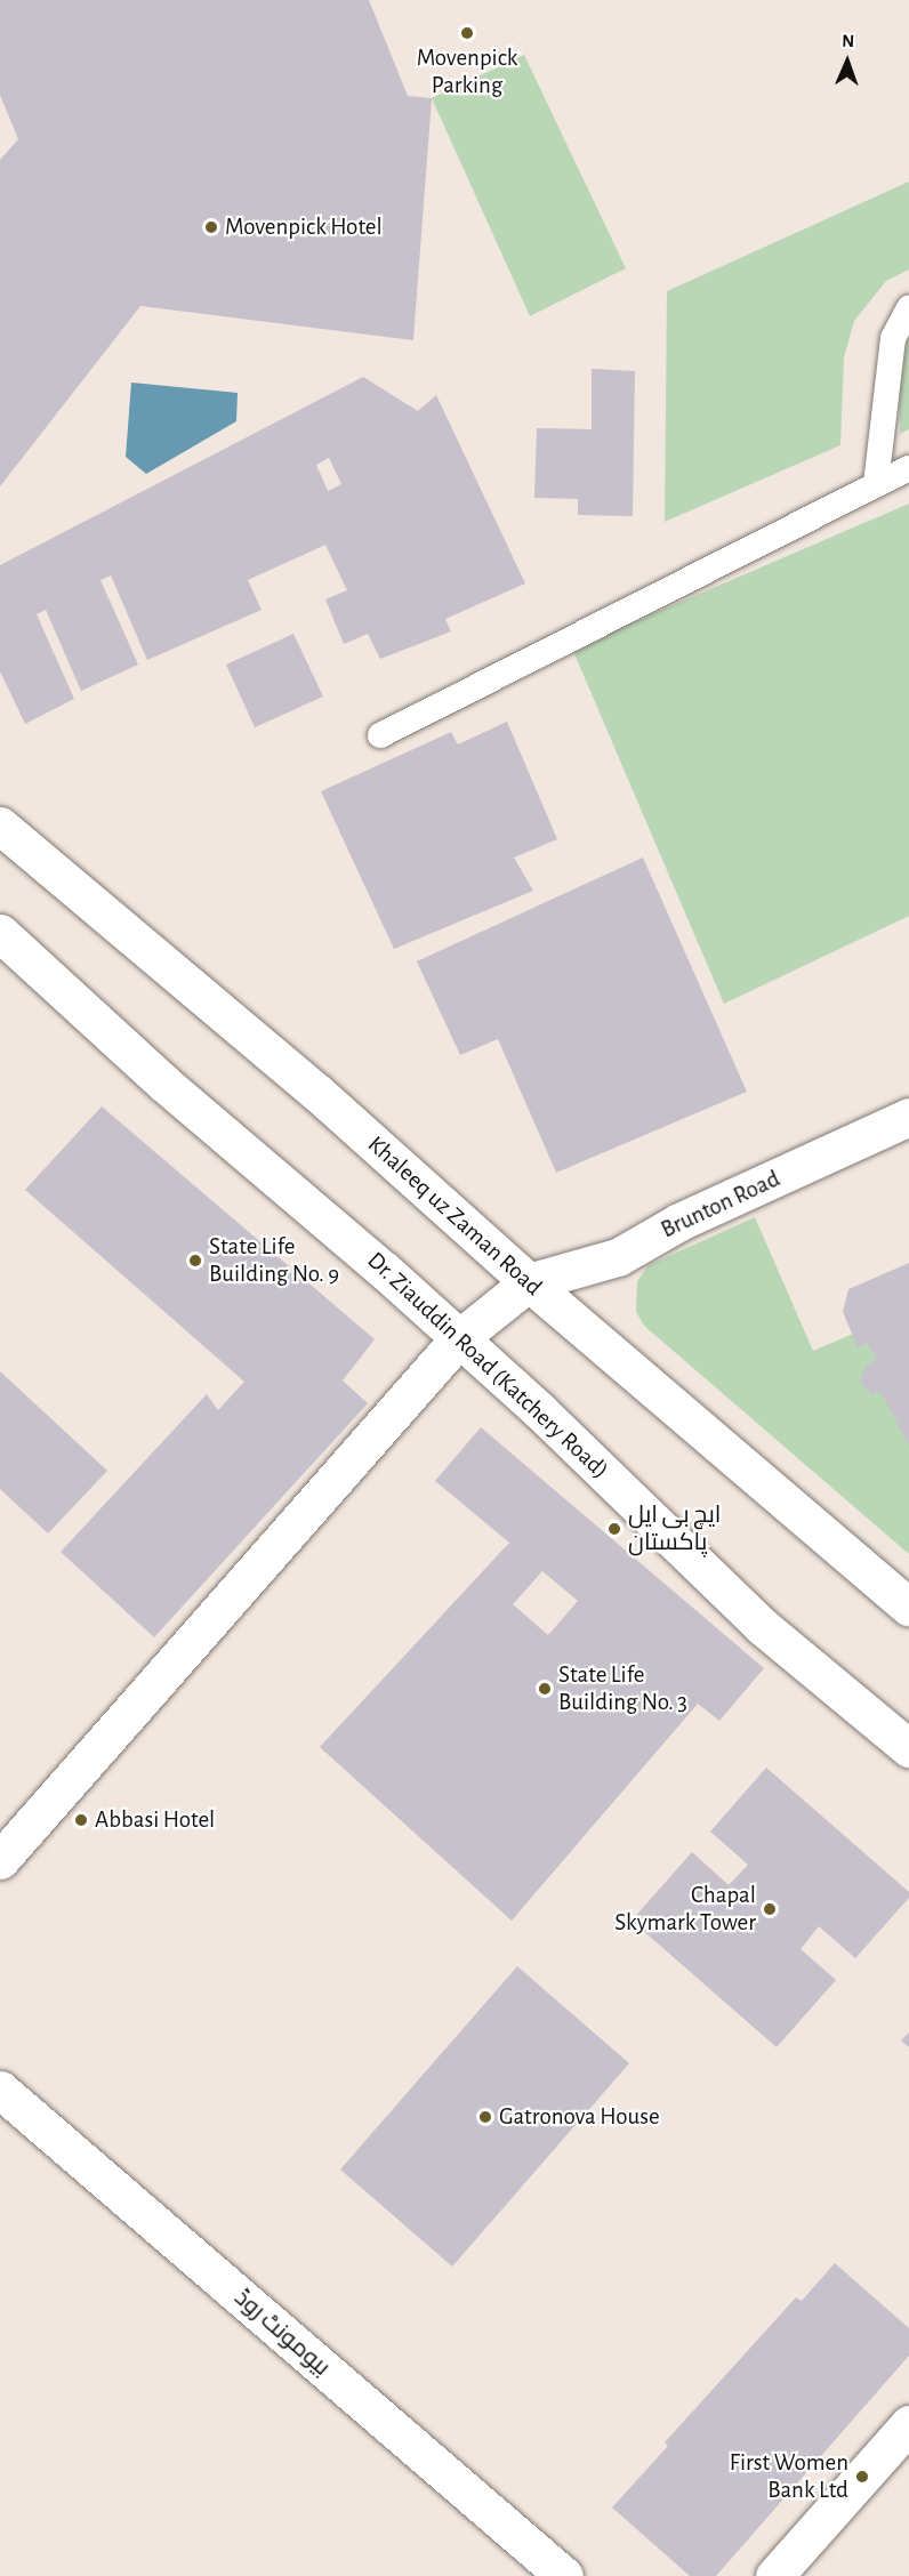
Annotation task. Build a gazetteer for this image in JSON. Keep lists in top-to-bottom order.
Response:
{
  "streets": {
    "main road": [
      "Brunton Road",
      "Khaleeq uz Zaman Road",
      "Dr. Ziauddin Road (Katchery Road)",
      "بیومونٹ روڈ"
    ]
  },
  "crossings": [
    ["Brunton Road", "Khaleeq uz Zaman Road"]
  ],
  "places": [
    "Movenpick Parking",
    "Movenpick Hotel",
    "State Life Building No. 9",
    "ایچ بی ایل پاکستان",
    "State Life Building No. 3",
    "Abbasi Hotel",
    "Chapal Skymark Tower",
    "Gatronova House",
    "First Women Bank Ltd"
  ],
  "north": "top"
}
